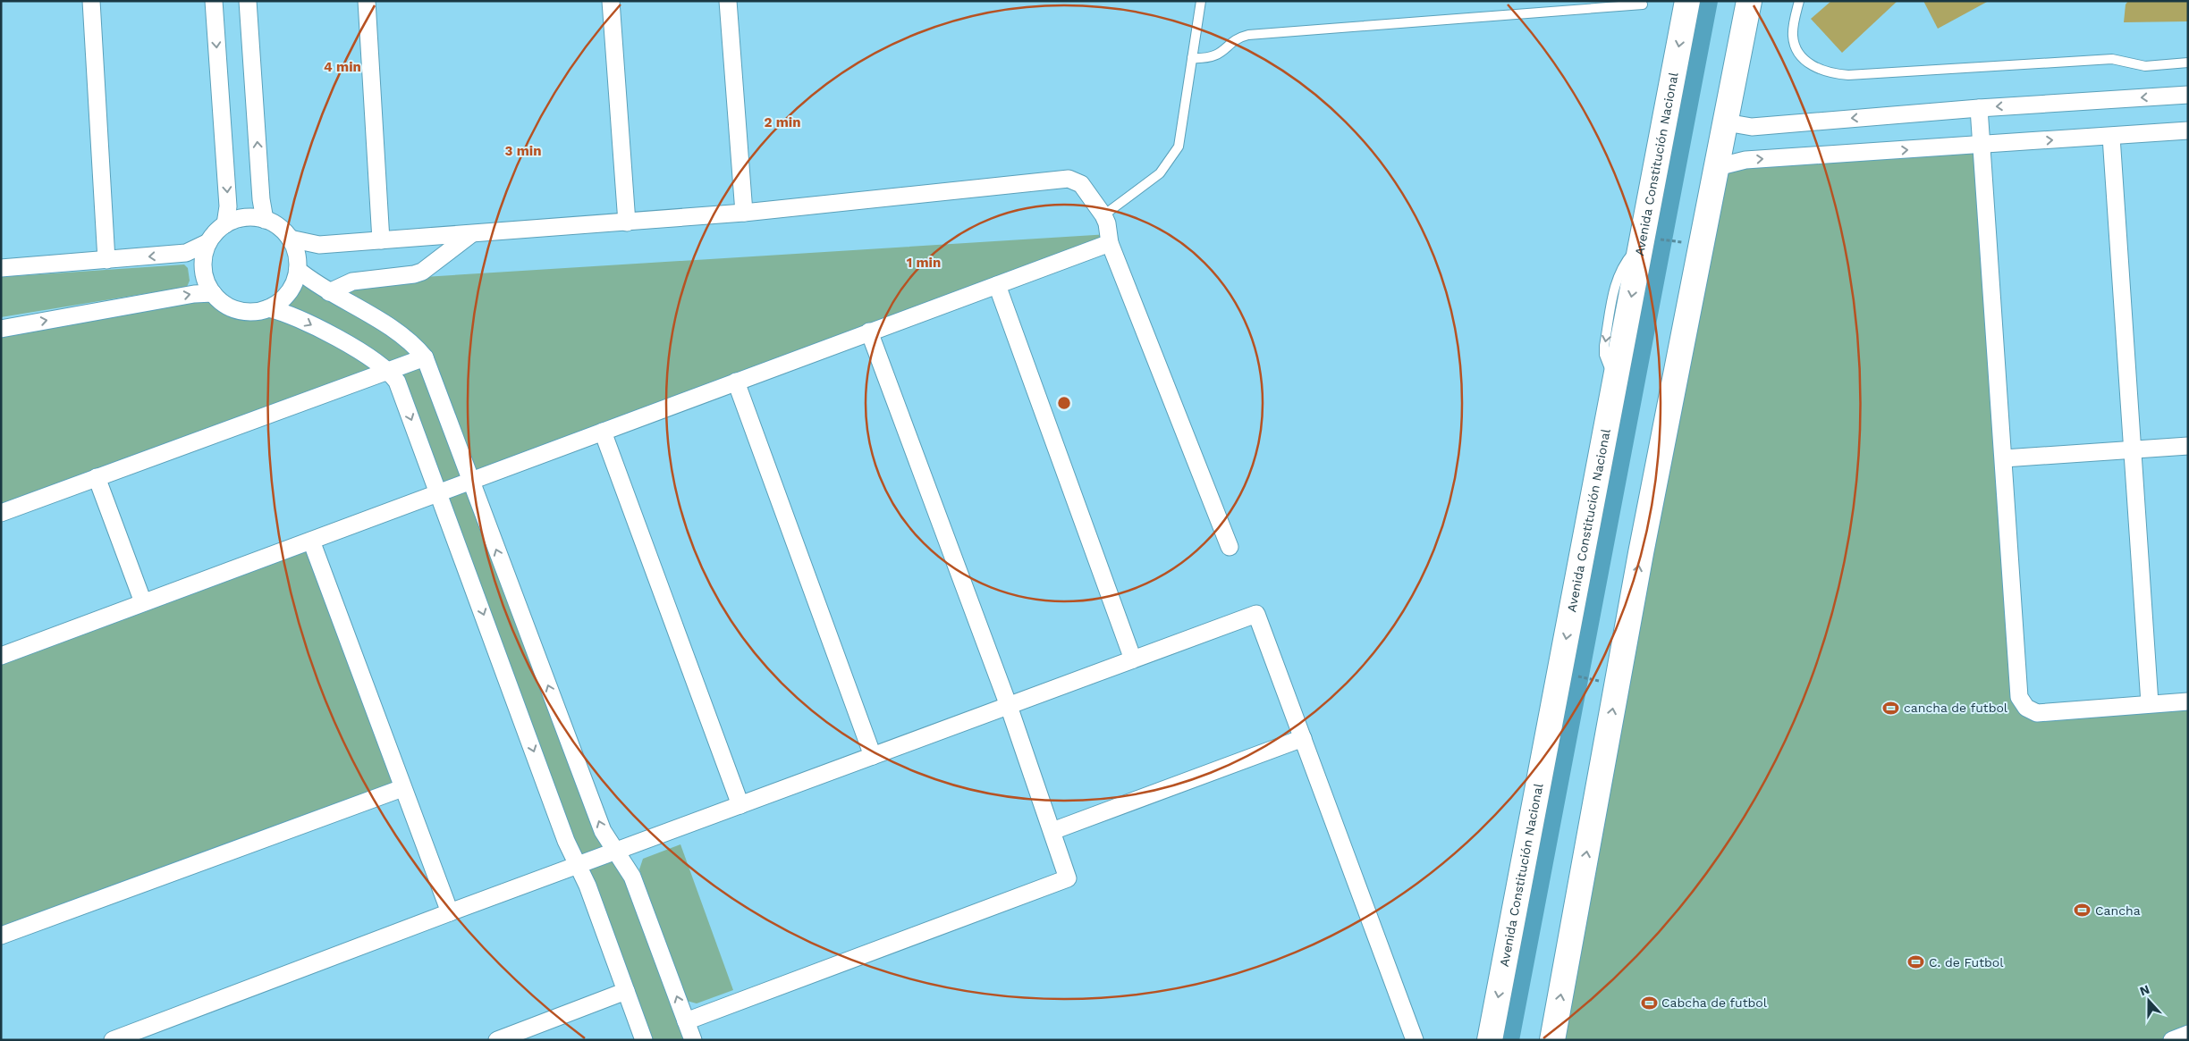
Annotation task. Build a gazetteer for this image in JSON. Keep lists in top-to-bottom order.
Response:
{
  "streets": {
    "main road": ["Avenida Constitución Nacional"]
  },
  "places": {
    "sports": [
      "cancha de futbol",
      "Cancha",
      "C. de Futbol",
      "Cabcha de futbol"
    ]
  },
  "north": "top",
  "rings": [
    "4 min",
    "2 min",
    "3 min",
    "1 min"
  ]
}
